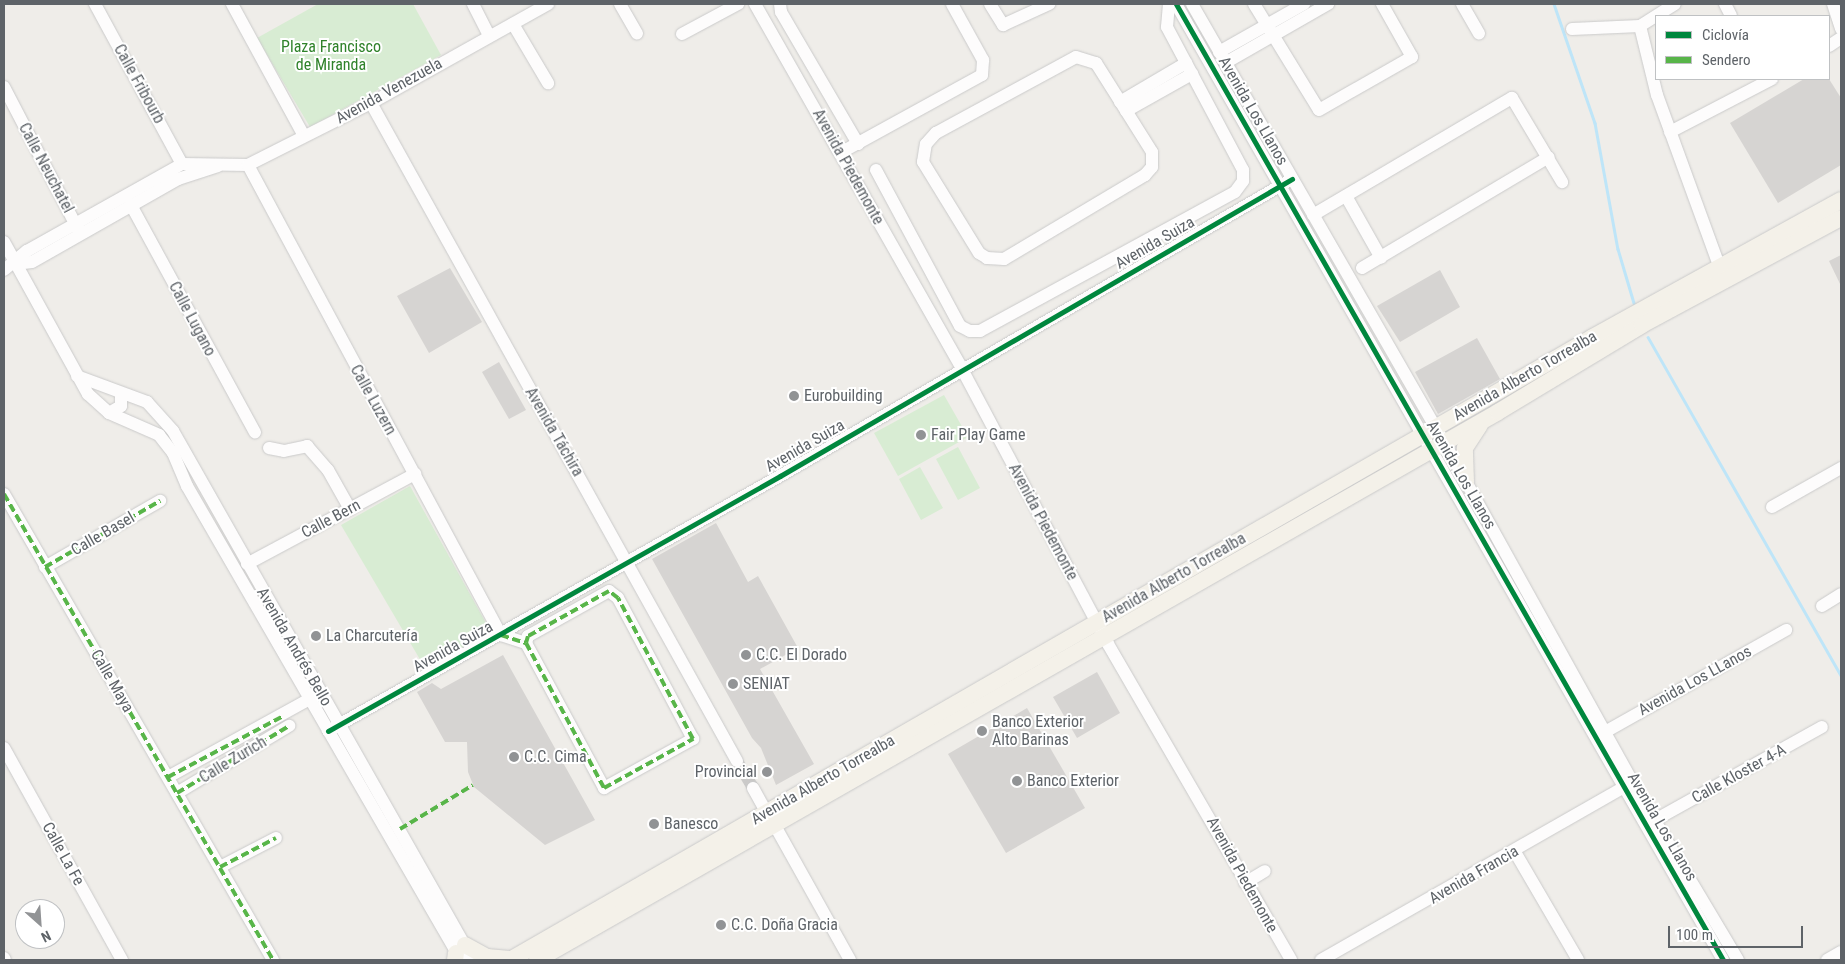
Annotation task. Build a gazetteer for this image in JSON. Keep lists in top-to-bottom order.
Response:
{
  "streets": {
    "main road": ["Avenida Alberto Torrealba"],
    "street": [
      "Calle Fribourb",
      "Avenida Venezuela",
      "Avenida Los Llanos",
      "Avenida Piedemonte",
      "Calle Neuchatel",
      "Avenida Suiza",
      "Calle Lugano",
      "Calle Luzern",
      "Avenida Táchira",
      "Calle Bern",
      "Calle Basel",
      "Avenida Andrés Bello",
      "Calle Maya",
      "Avenida Los LLanos",
      "Calle Zurich",
      "Calle Kloster 4-A",
      "Calle La Fe",
      "Avenida Francia"
    ]
  },
  "crossings": [
    ["Avenida Venezuela", "Calle Luzern"],
    ["Avenida Venezuela", "Avenida Táchira"],
    ["Avenida Los Llanos", "Avenida Suiza"],
    ["Avenida Los Llanos", "Avenida Alberto Torrealba"],
    ["Avenida Los Llanos", "Avenida Los LLanos"],
    ["Avenida Los Llanos", "Calle Kloster 4-A"],
    ["Avenida Los Llanos", "Avenida Francia"],
    ["Avenida Piedemonte", "Avenida Suiza"],
    ["Avenida Piedemonte", "Avenida Alberto Torrealba"],
    ["Avenida Suiza", "Calle Luzern"],
    ["Avenida Suiza", "Avenida Táchira"],
    ["Avenida Suiza", "Avenida Andrés Bello"],
    ["Calle Luzern", "Calle Bern"],
    ["Calle Bern", "Avenida Andrés Bello"],
    ["Calle Basel", "Calle Maya"],
    ["Calle Maya", "Calle Zurich"]
  ],
  "parks": ["Plaza Francisco de Miranda"],
  "places": [
    "Eurobuilding",
    "Fair Play Game",
    "La Charcutería",
    "C.C. El Dorado",
    "SENIAT",
    "Banco Exterior Alto Barinas",
    "C.C. Cima",
    "Provincial",
    "Banco Exterior",
    "Banesco",
    "C.C. Doña Gracia"
  ],
  "legend": ["Ciclovía", "Sendero"],
  "scale_bar": "100 m",
  "north": "bottom right"
}
